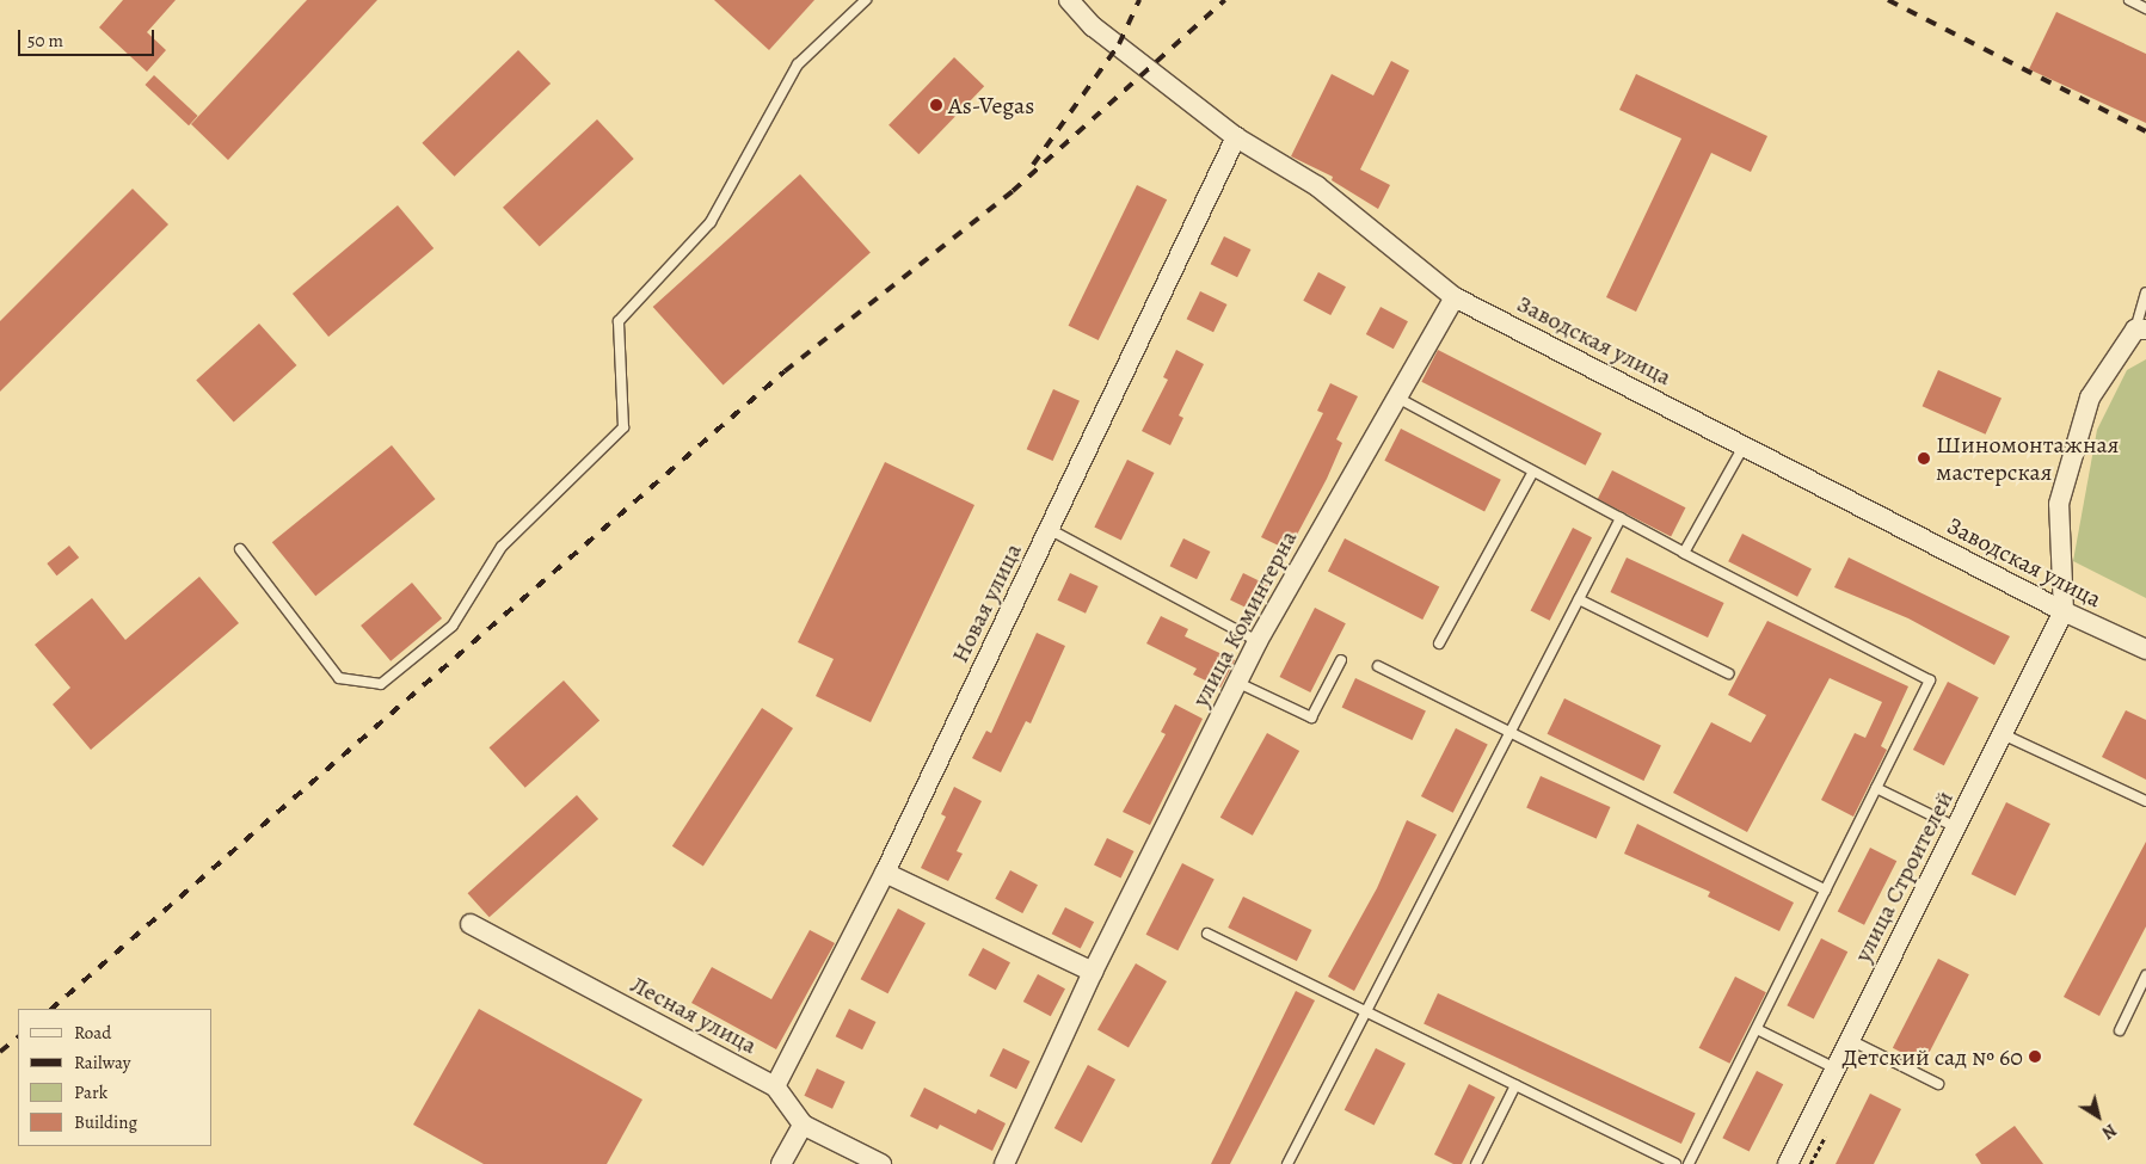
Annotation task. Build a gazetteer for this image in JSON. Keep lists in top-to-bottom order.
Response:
{
  "streets": {
    "street": [
      "Заводская улица",
      "Новая улица",
      "улица Коминтерна",
      "улица Строителей",
      "Лесная улица"
    ]
  },
  "crossings": [
    ["Заводская улица", "Новая улица"],
    ["Заводская улица", "улица Коминтерна"],
    ["Заводская улица", "улица Строителей"],
    ["Новая улица", "Лесная улица"]
  ],
  "places": ["As-Vegas", "Шиномонтажная мастерская", "Детский сад № 60"],
  "legend": [
    "Road",
    "Railway",
    "Park",
    "Building"
  ],
  "scale_bar": "50 m",
  "north": "bottom right"
}
